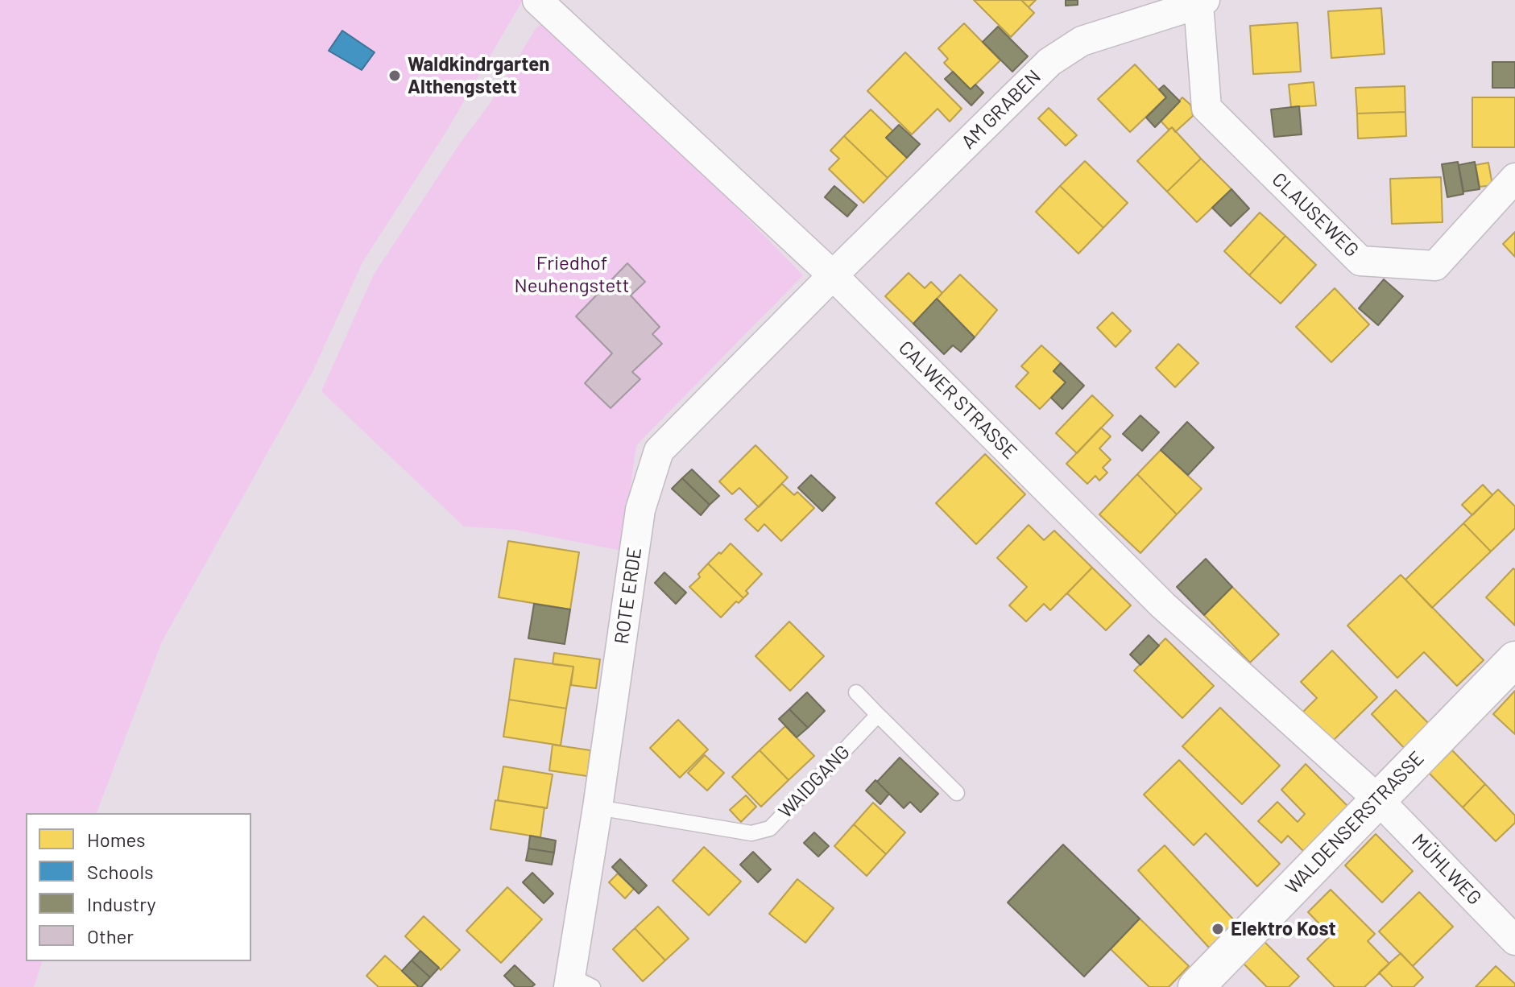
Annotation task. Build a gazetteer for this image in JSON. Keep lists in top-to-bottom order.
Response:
{
  "streets": {
    "street": [
      "AM GRABEN",
      "CLAUSEWEG",
      "CALWER STRASSE",
      "ROTE ERDE",
      "WALDENSERSTRASSE",
      "MÜHLWEG"
    ],
    "lane": ["WAIDGANG"]
  },
  "crossings": [
    ["AM GRABEN", "CLAUSEWEG"],
    ["AM GRABEN", "CALWER STRASSE"],
    ["AM GRABEN", "ROTE ERDE"],
    ["CALWER STRASSE", "ROTE ERDE"],
    ["CALWER STRASSE", "WALDENSERSTRASSE"],
    ["CALWER STRASSE", "MÜHLWEG"],
    ["ROTE ERDE", "WAIDGANG"],
    ["WALDENSERSTRASSE", "MÜHLWEG"]
  ],
  "parks": ["Friedhof Neuhengstett"],
  "places": ["Waldkindrgarten Althengstett", "Elektro Kost"],
  "legend": [
    "Homes",
    "Schools",
    "Industry",
    "Other"
  ]
}
